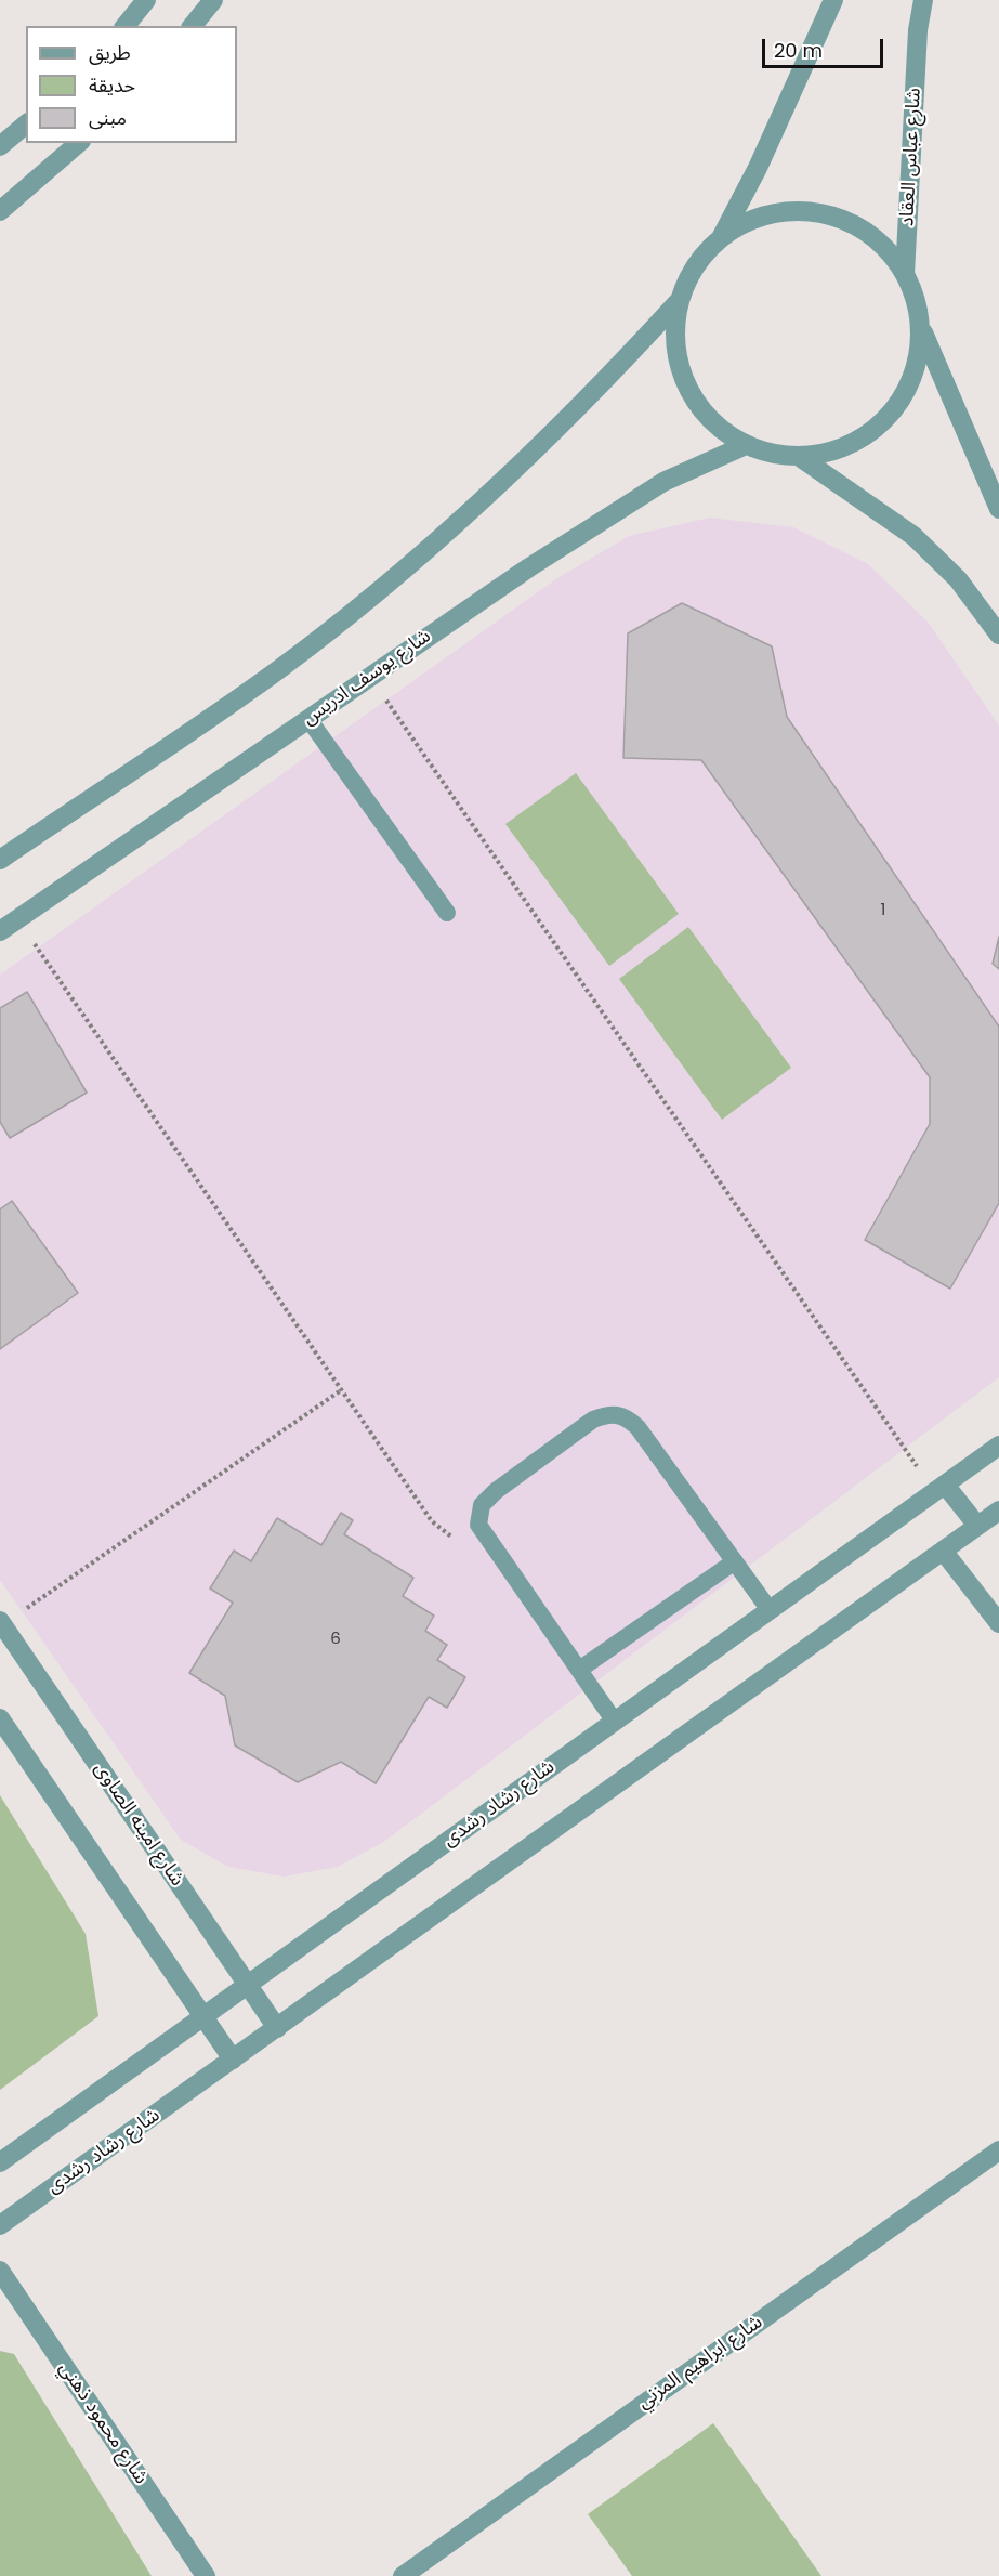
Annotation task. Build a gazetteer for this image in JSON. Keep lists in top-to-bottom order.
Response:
{
  "streets": {
    "street": [
      "شارع عباس العقاد",
      "شارع يوسف ادريس",
      "شارع رشاد رشدى",
      "شارع امينه الصاوى",
      "شارع ابراهيم المزني",
      "شارع محمود ذهني"
    ]
  },
  "crossings": [
    ["شارع رشاد رشدى", "شارع امينه الصاوى"]
  ],
  "house_numbers": ["1", "6"],
  "legend": ["طريق", "حديقة", "مبنى"],
  "scale_bar": "20 m"
}
